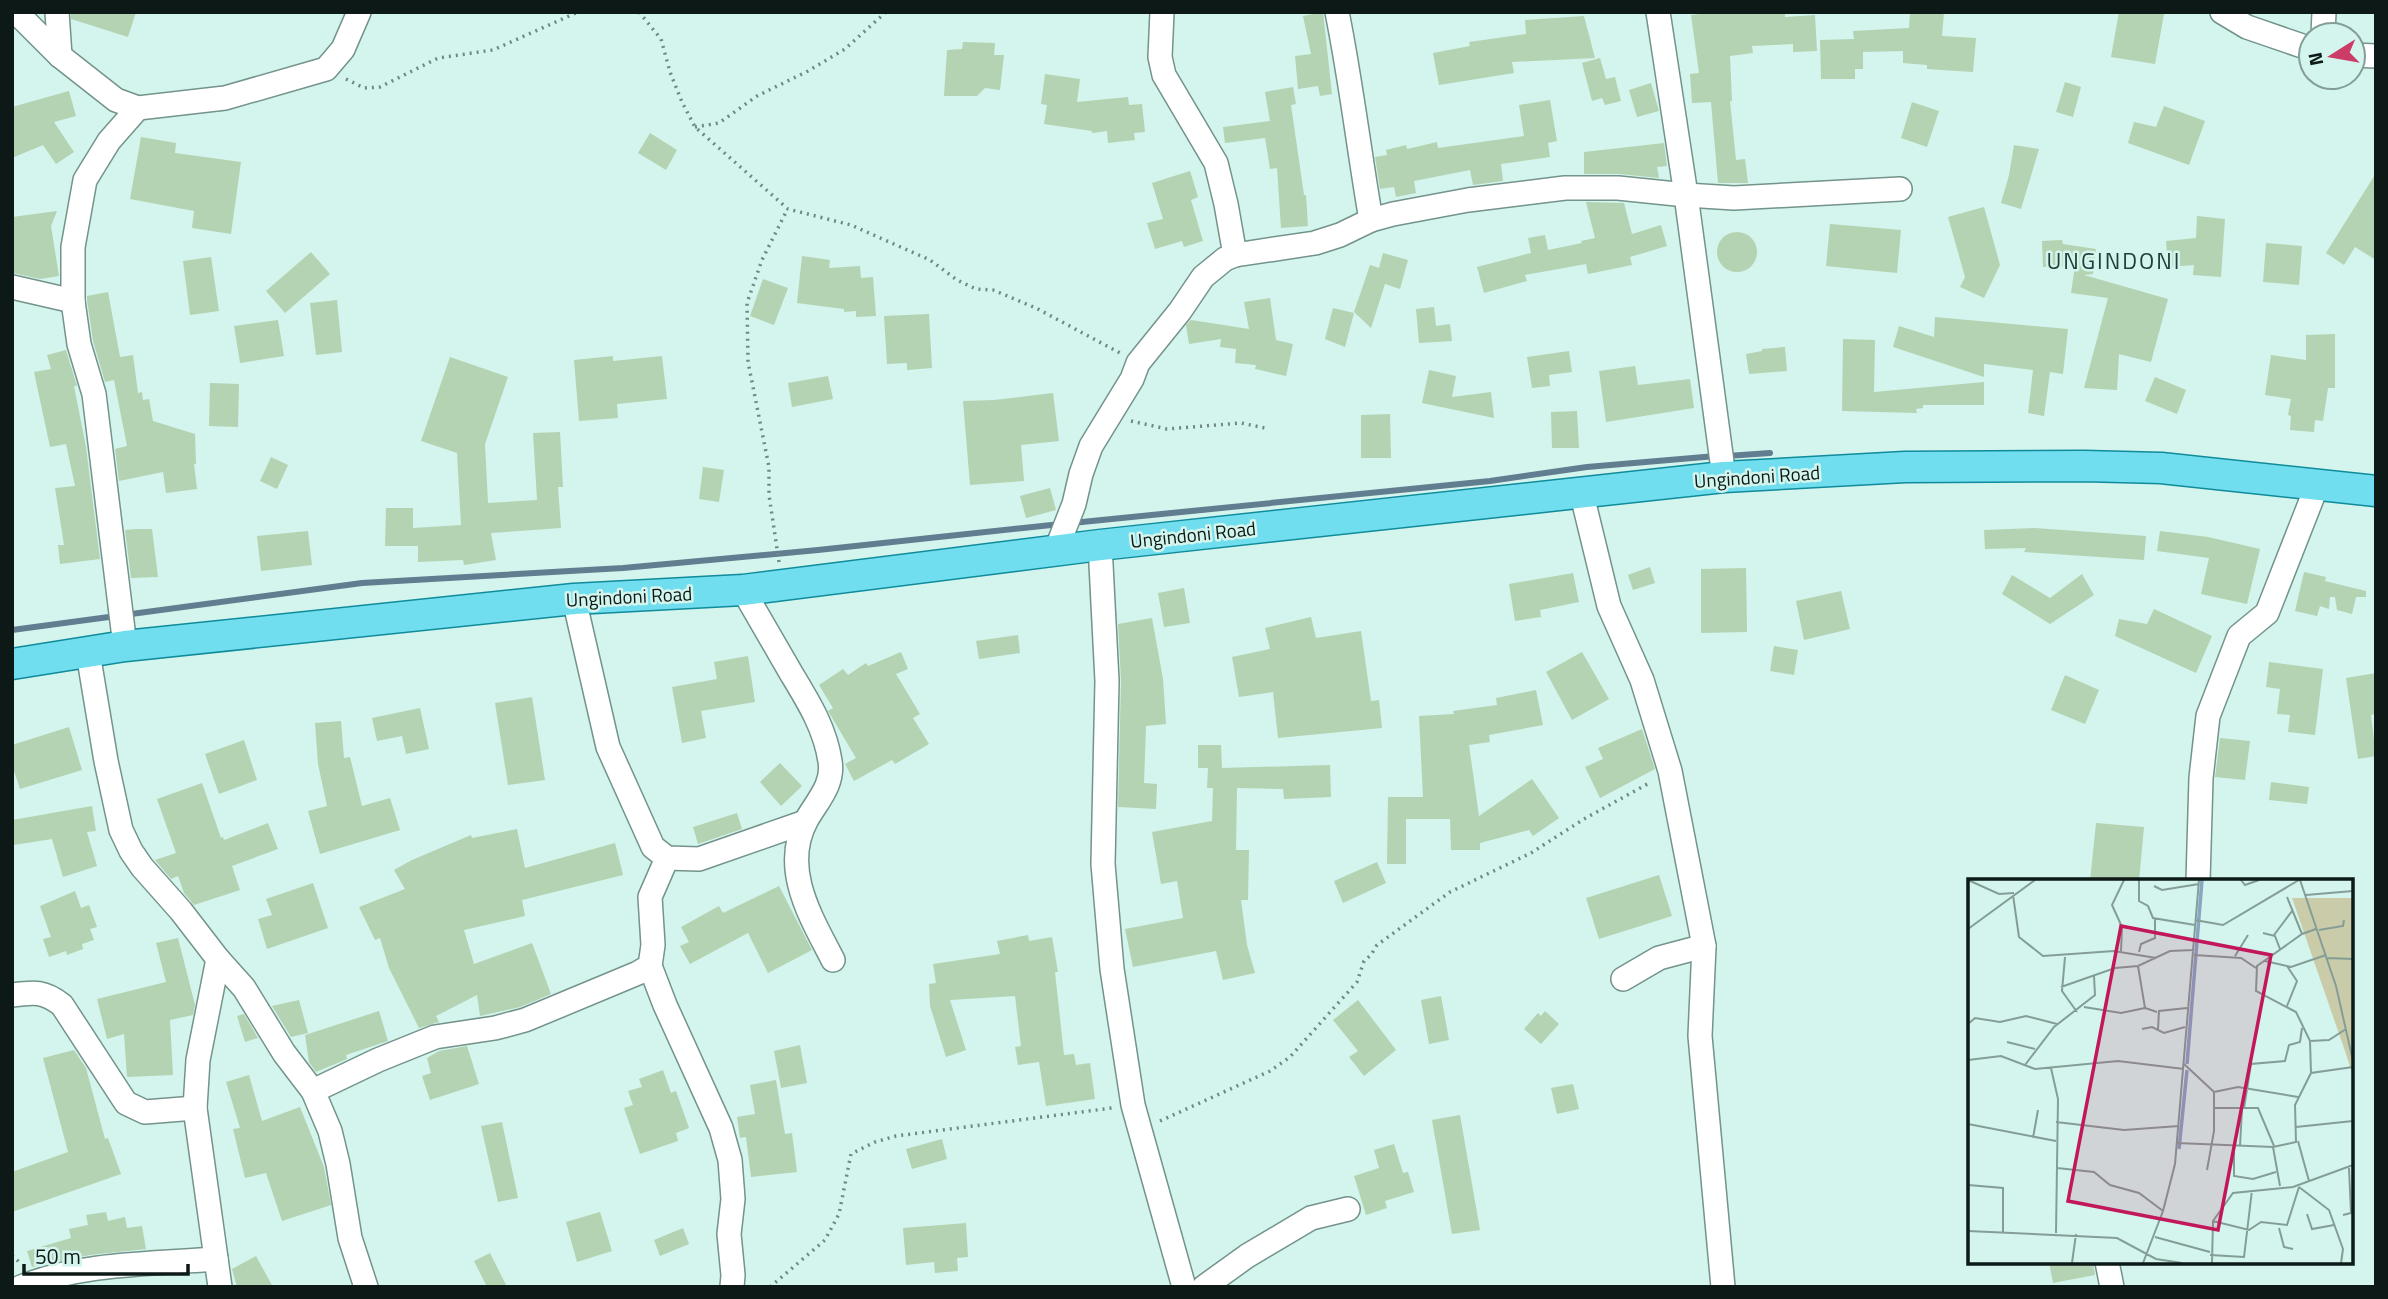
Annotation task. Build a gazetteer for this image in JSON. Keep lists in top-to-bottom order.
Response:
{
  "streets": {
    "main road": ["Ungindoni Road"]
  },
  "districts": ["UNGINDONI"],
  "scale_bar": "50 m",
  "north": "left"
}
